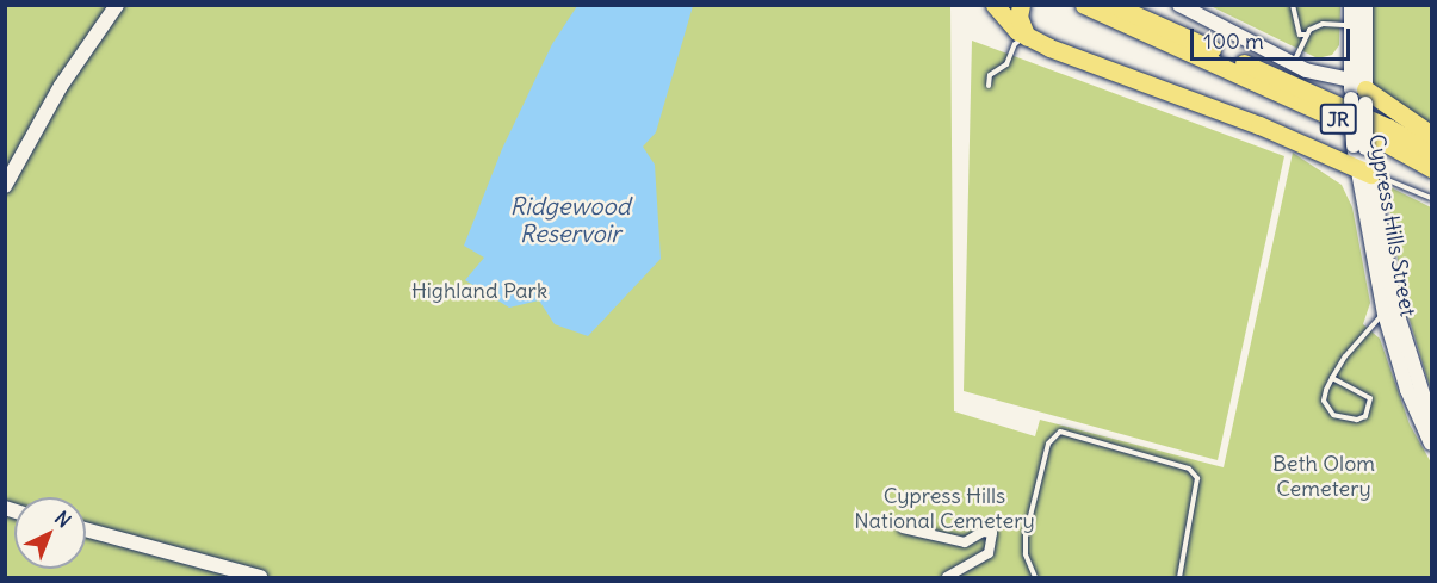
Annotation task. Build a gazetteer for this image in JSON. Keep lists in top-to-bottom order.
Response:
{
  "streets": {
    "highway": ["JR"],
    "street": ["Cypress Hills Street"]
  },
  "water": ["Ridgewood Reservoir"],
  "parks": ["Highland Park", "Beth Olom Cemetery", "Cypress Hills National Cemetery"],
  "scale_bar": "100 m",
  "north": "top right"
}
